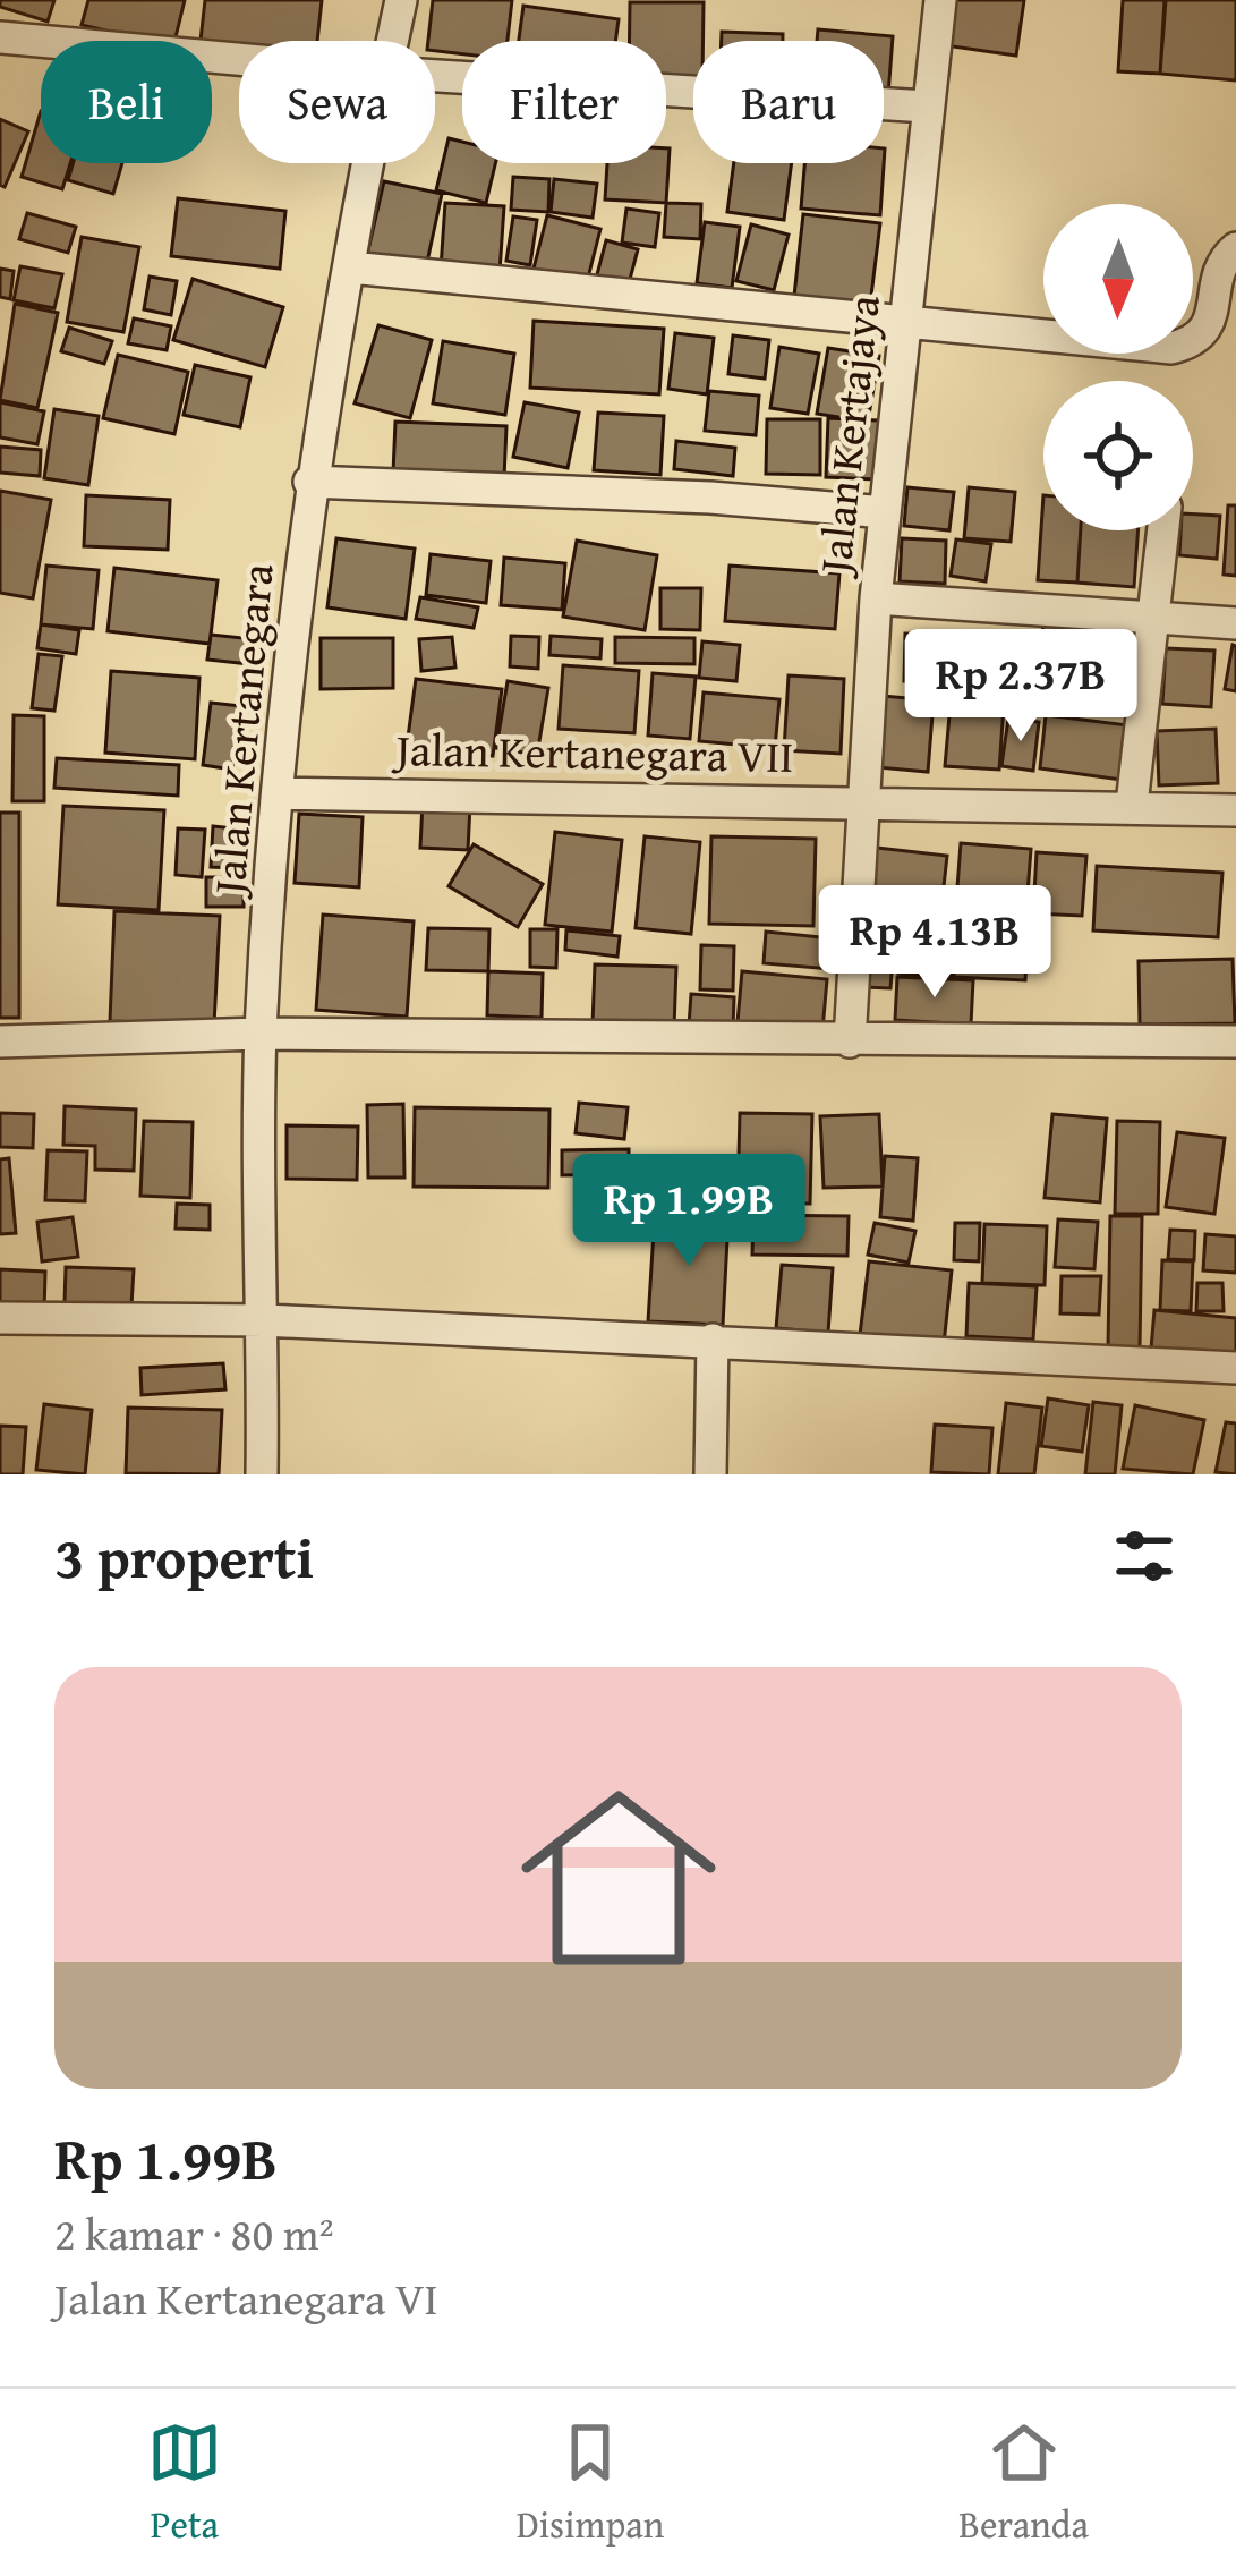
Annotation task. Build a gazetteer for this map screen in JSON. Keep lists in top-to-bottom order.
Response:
{
  "streets": {
    "street": ["Jalan Kertajaya", "Jalan Kertanegara", "Jalan Kertanegara VII"]
  },
  "crossings": [
    ["Jalan Kertajaya", "Jalan Kertanegara VII"],
    ["Jalan Kertanegara", "Jalan Kertanegara VII"]
  ],
  "north": "bottom",
  "page": {
    "chip": [
      "Beli",
      "Sewa",
      "Filter",
      "Baru"
    ],
    "price": ["Rp 2.37B", "Rp 4.13B", "Rp 1.99B"],
    "heading": "3 properti",
    "list": [
      {
        "name": "Rp 1.99B",
        "note": "2 kamar · 80 m² · Jalan Kertanegara VI"
      }
    ],
    "tabs": ["Peta", "Disimpan", "Beranda"]
  }
}
